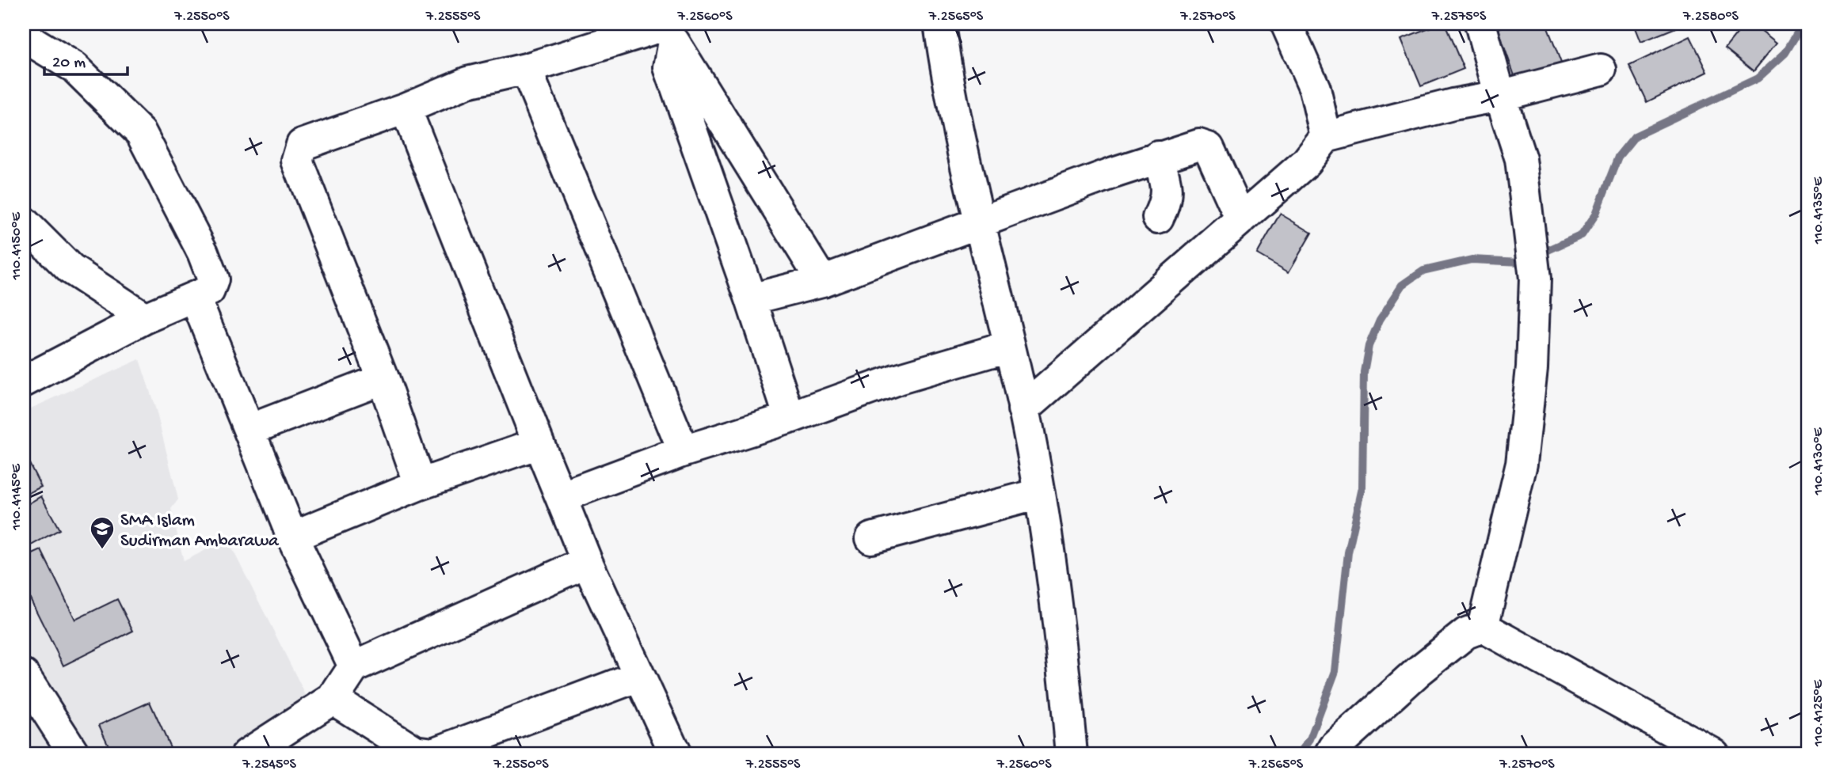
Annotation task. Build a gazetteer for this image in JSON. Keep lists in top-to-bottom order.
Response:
{
  "places": {
    "school or university": ["SMA Islam Sudirman Ambarawa"]
  },
  "scale_bar": "20 m",
  "coordinates": [
    "7.2550°S",
    "7.2555°S",
    "7.2560°S",
    "7.2565°S",
    "7.2570°S",
    "7.2575°S",
    "7.2580°S",
    "110.4135°E",
    "110.4150°E",
    "110.4130°E",
    "110.4145°E",
    "110.4125°E",
    "7.2545°S"
  ]
}
